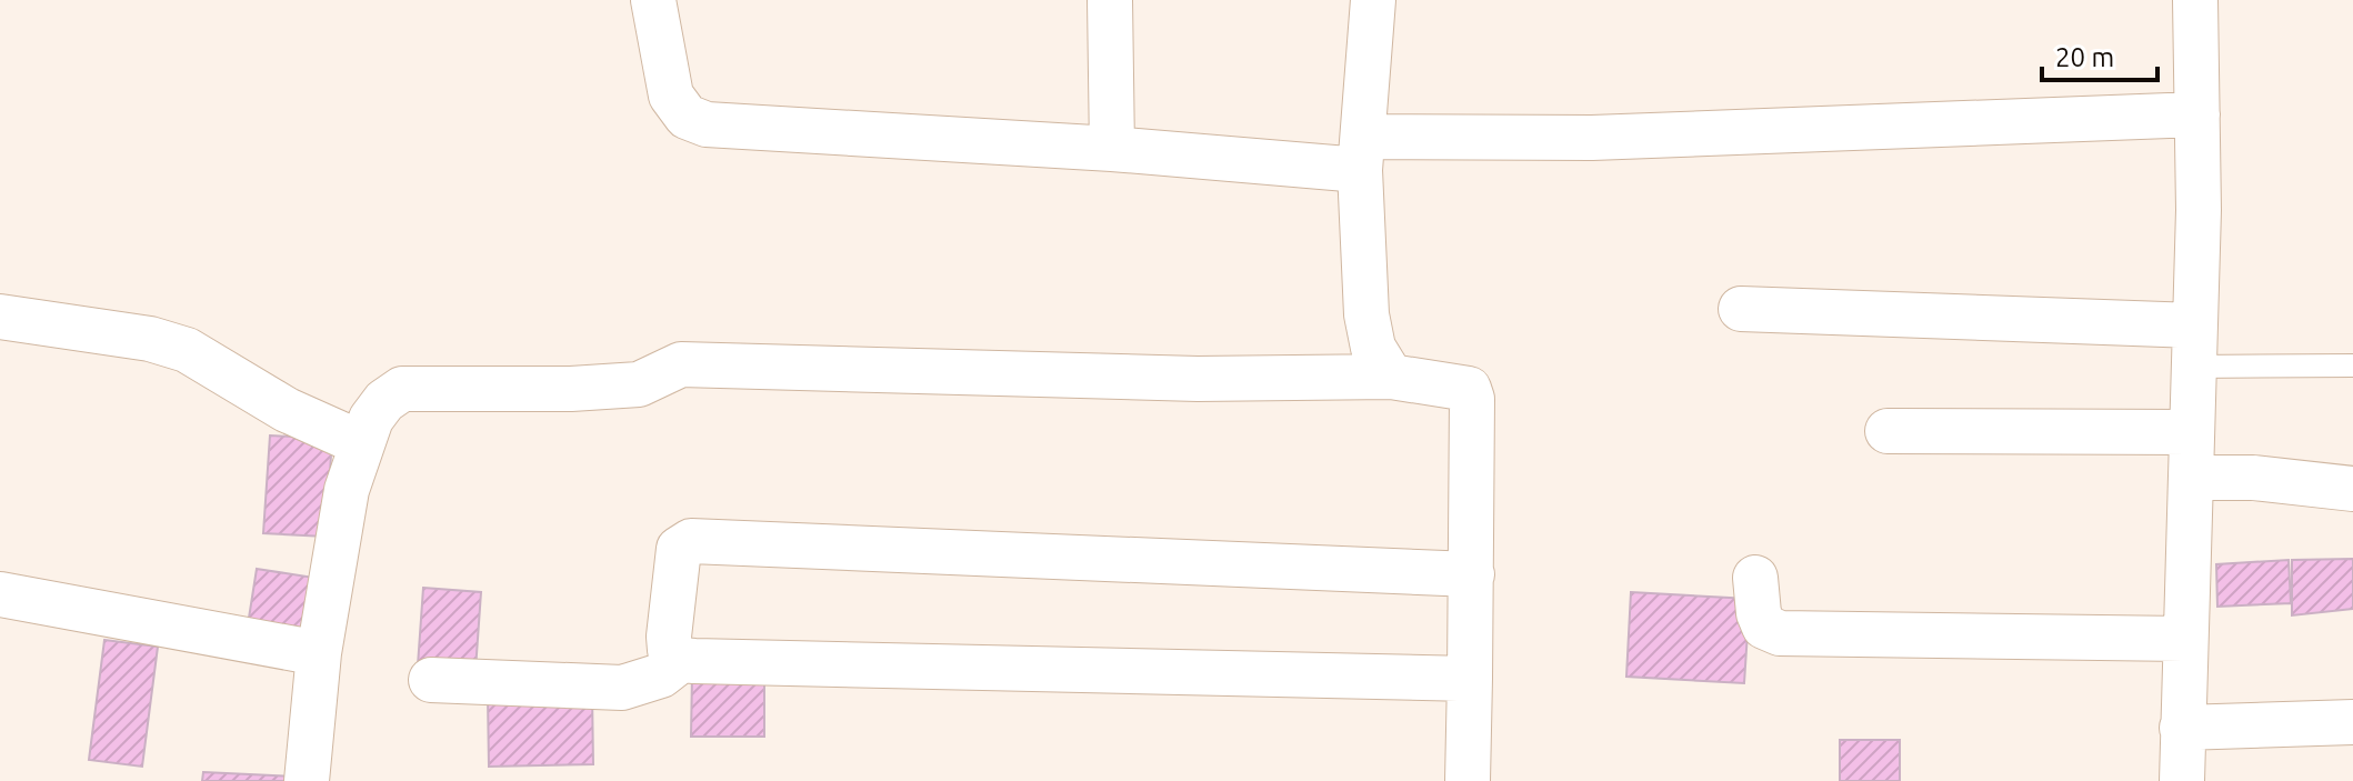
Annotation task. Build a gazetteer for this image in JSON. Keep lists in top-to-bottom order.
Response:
{
  "scale_bar": "20 m"
}
